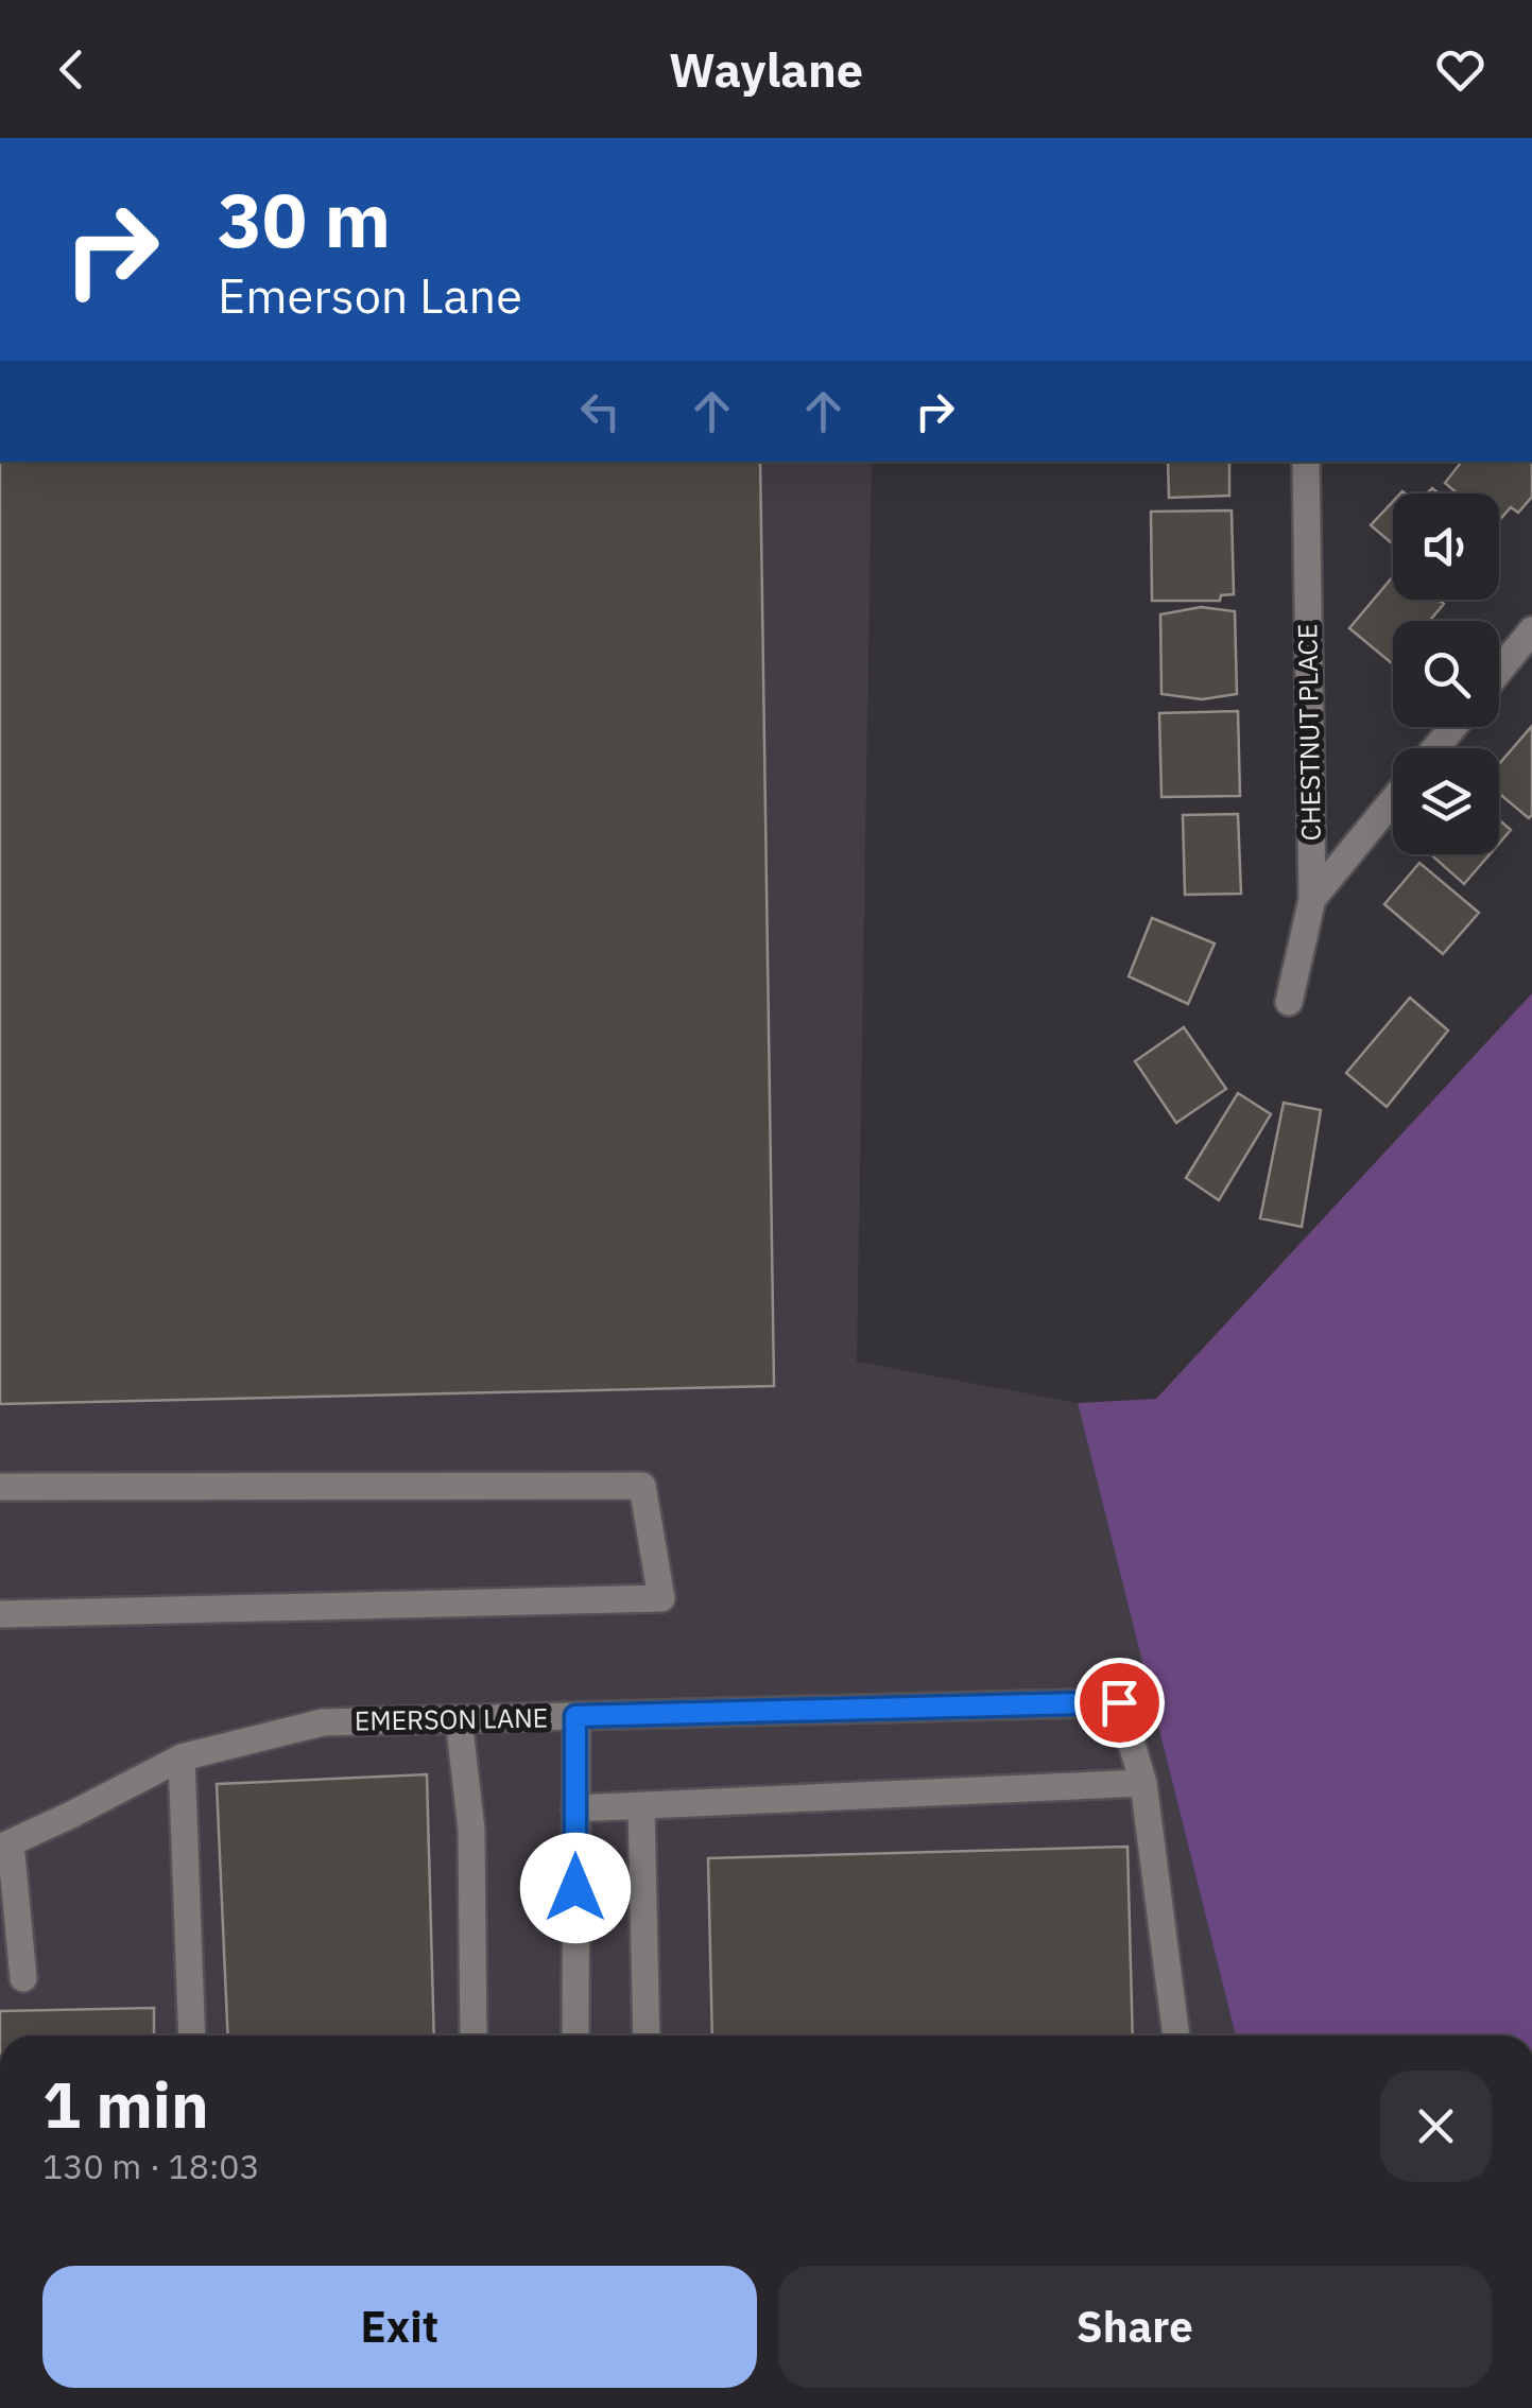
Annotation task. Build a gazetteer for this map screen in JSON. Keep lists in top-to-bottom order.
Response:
{
  "streets": {
    "street": ["CHESTNUT PLACE", "EMERSON LANE"]
  },
  "page": {
    "header": "Waylane",
    "turn": ["30 m", "Emerson Lane"],
    "heading": ["1 min", "130 m · 18:03"],
    "buttons": ["Exit", "Share"]
  }
}
